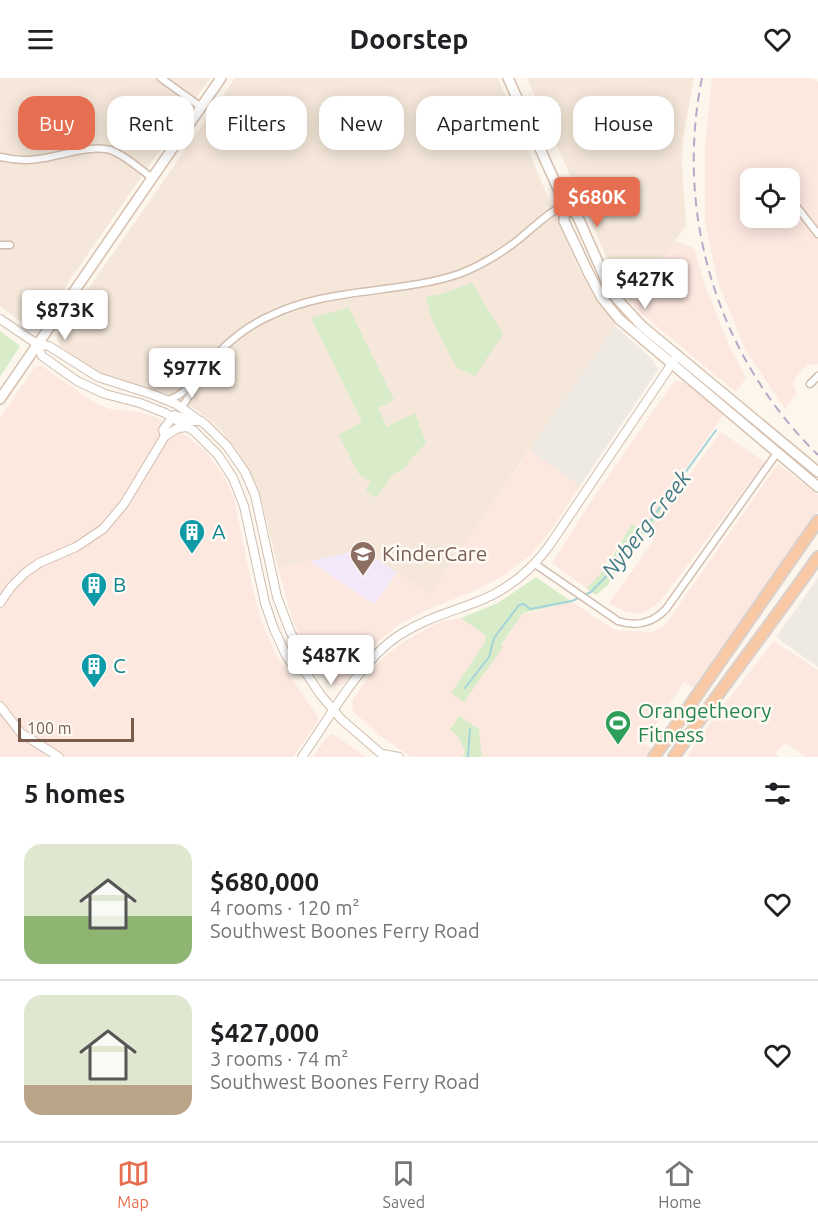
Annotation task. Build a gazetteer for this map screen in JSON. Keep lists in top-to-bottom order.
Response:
{
  "water": ["Nyberg Creek"],
  "places": {
    "building": ["A", "B", "C"],
    "school or university": ["KinderCare"],
    "sports": ["Orangetheory Fitness"]
  },
  "scale_bar": "100 m",
  "page": {
    "header": "Doorstep",
    "chip": [
      "Buy",
      "Rent",
      "Filters",
      "New",
      "Apartment",
      "House"
    ],
    "price": [
      "$680K",
      "$427K",
      "$873K",
      "$977K",
      "$487K"
    ],
    "scale": "100 m",
    "heading": "5 homes",
    "list": [
      {
        "name": "$680,000",
        "note": "4 rooms · 120 m² · Southwest Boones Ferry Road"
      },
      {
        "name": "$427,000",
        "note": "3 rooms · 74 m² · Southwest Boones Ferry Road"
      }
    ],
    "tabs": ["Map", "Saved", "Home"]
  }
}
